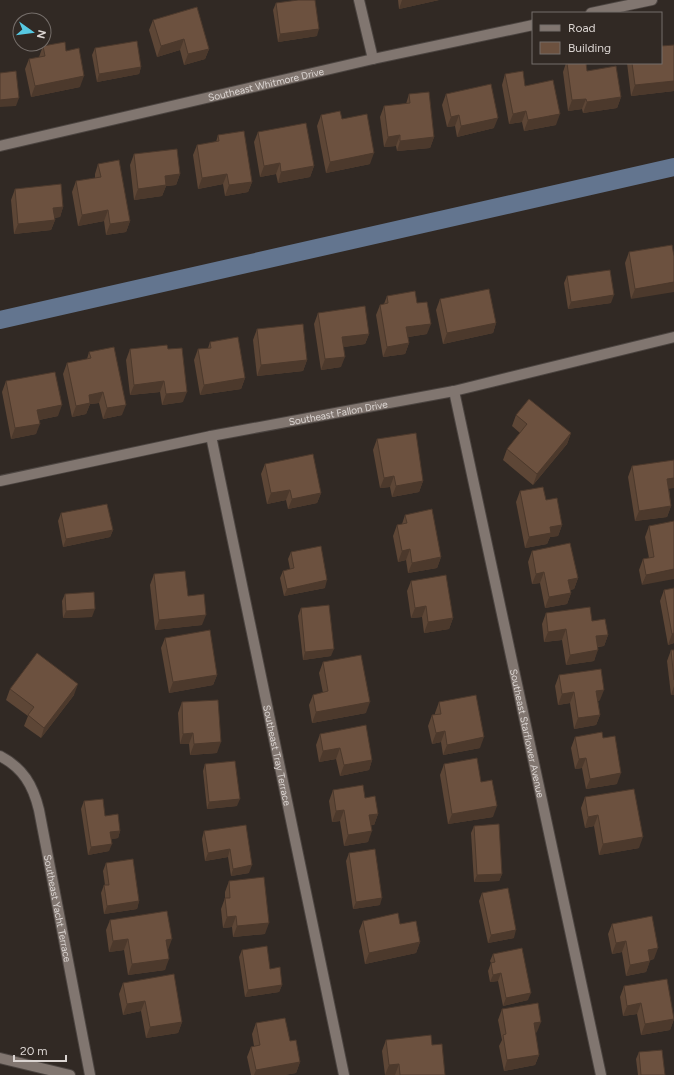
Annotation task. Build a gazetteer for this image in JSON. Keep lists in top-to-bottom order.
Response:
{
  "streets": {
    "street": [
      "Southeast Whitmore Drive",
      "Southeast Fallon Drive",
      "Southeast Starflower Avenue",
      "Southeast Tray Terrace",
      "Southeast Yacht Terrace"
    ]
  },
  "crossings": [
    ["Southeast Fallon Drive", "Southeast Starflower Avenue"],
    ["Southeast Fallon Drive", "Southeast Tray Terrace"]
  ],
  "legend": ["Road", "Building"],
  "scale_bar": "20 m",
  "north": "right"
}
